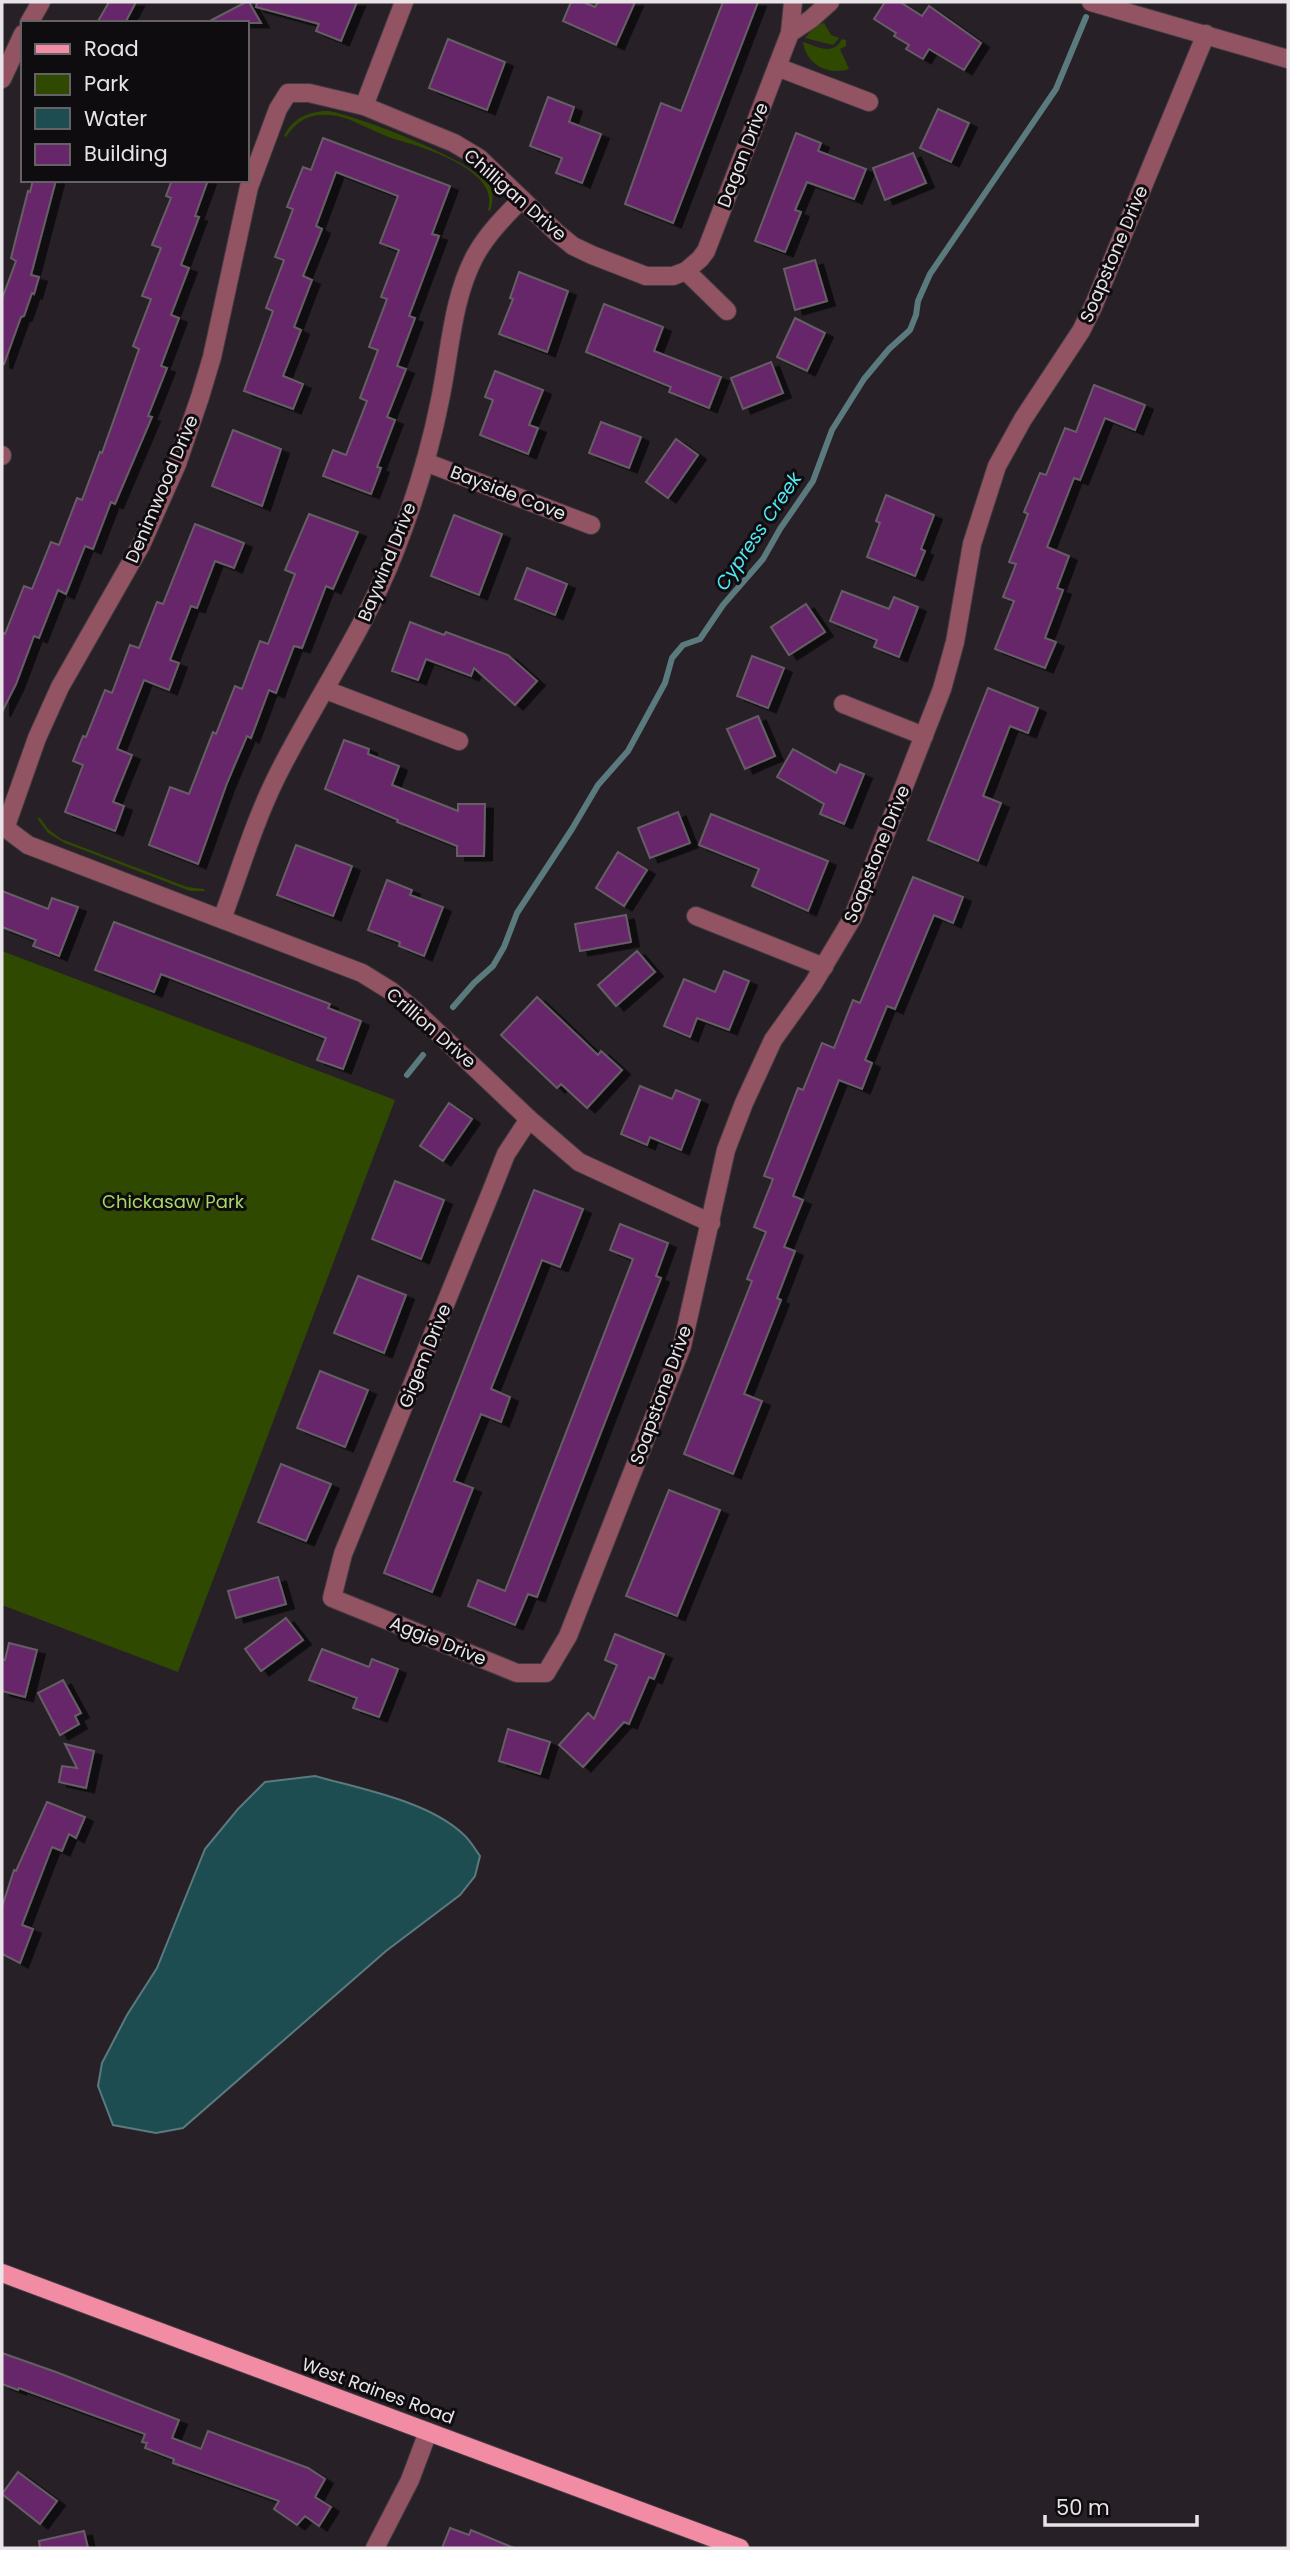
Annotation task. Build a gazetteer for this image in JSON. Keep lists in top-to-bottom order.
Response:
{
  "streets": {
    "main road": ["West Raines Road"],
    "street": [
      "Dagan Drive",
      "Chilligan Drive",
      "Soapstone Drive",
      "Denimwood Drive",
      "Bayside Cove",
      "Baywind Drive",
      "Crillion Drive",
      "Gigem Drive",
      "Aggie Drive"
    ]
  },
  "crossings": [
    ["Dagan Drive", "Chilligan Drive"],
    ["Chilligan Drive", "Denimwood Drive"],
    ["Chilligan Drive", "Baywind Drive"],
    ["Soapstone Drive", "Crillion Drive"],
    ["Soapstone Drive", "Aggie Drive"],
    ["Denimwood Drive", "Crillion Drive"],
    ["Bayside Cove", "Baywind Drive"],
    ["Baywind Drive", "Crillion Drive"],
    ["Crillion Drive", "Gigem Drive"],
    ["Gigem Drive", "Aggie Drive"]
  ],
  "water": ["Cypress Creek"],
  "parks": ["Chickasaw Park"],
  "legend": [
    "Road",
    "Park",
    "Water",
    "Building"
  ],
  "scale_bar": "50 m"
}
